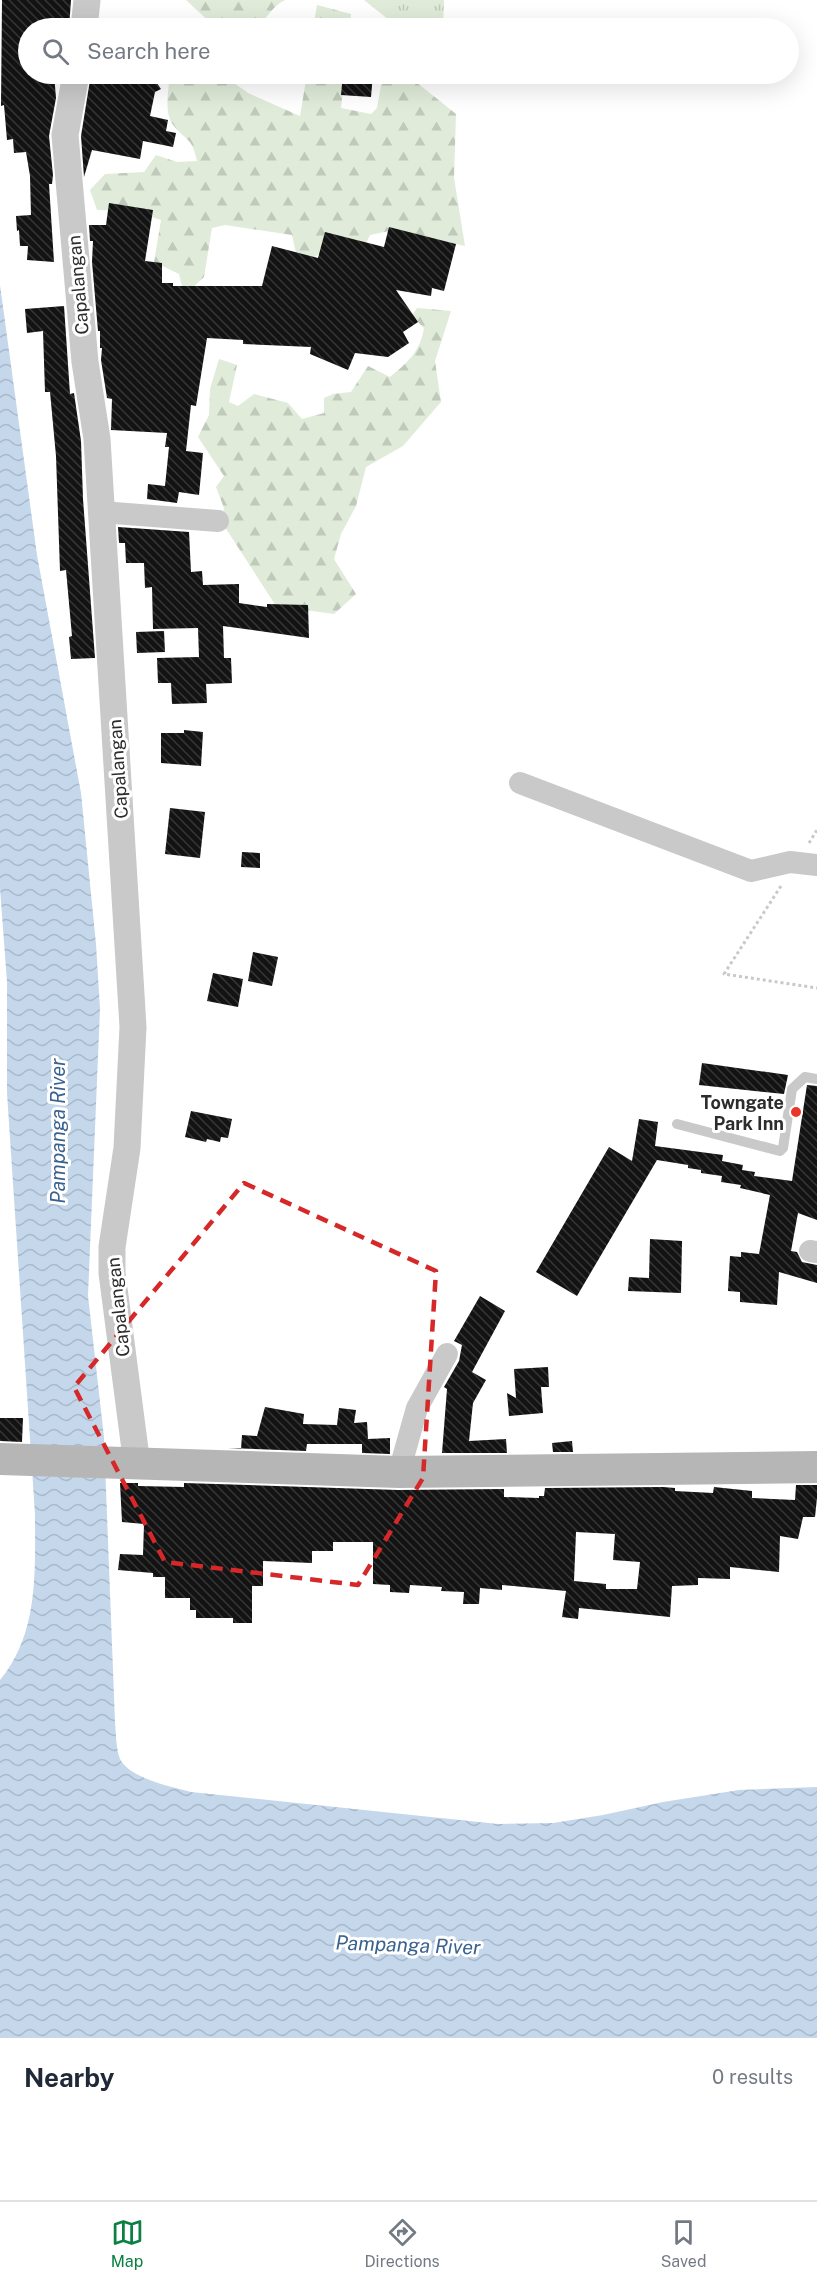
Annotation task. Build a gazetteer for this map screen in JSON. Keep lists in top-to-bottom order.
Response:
{
  "streets": {
    "street": ["Capalangan"]
  },
  "water": ["Pampanga River"],
  "places": ["Towngate Park Inn"],
  "page": {
    "search": "Search here",
    "heading": ["Nearby", "0 results"],
    "nav": ["Map", "Directions", "Saved"]
  }
}
